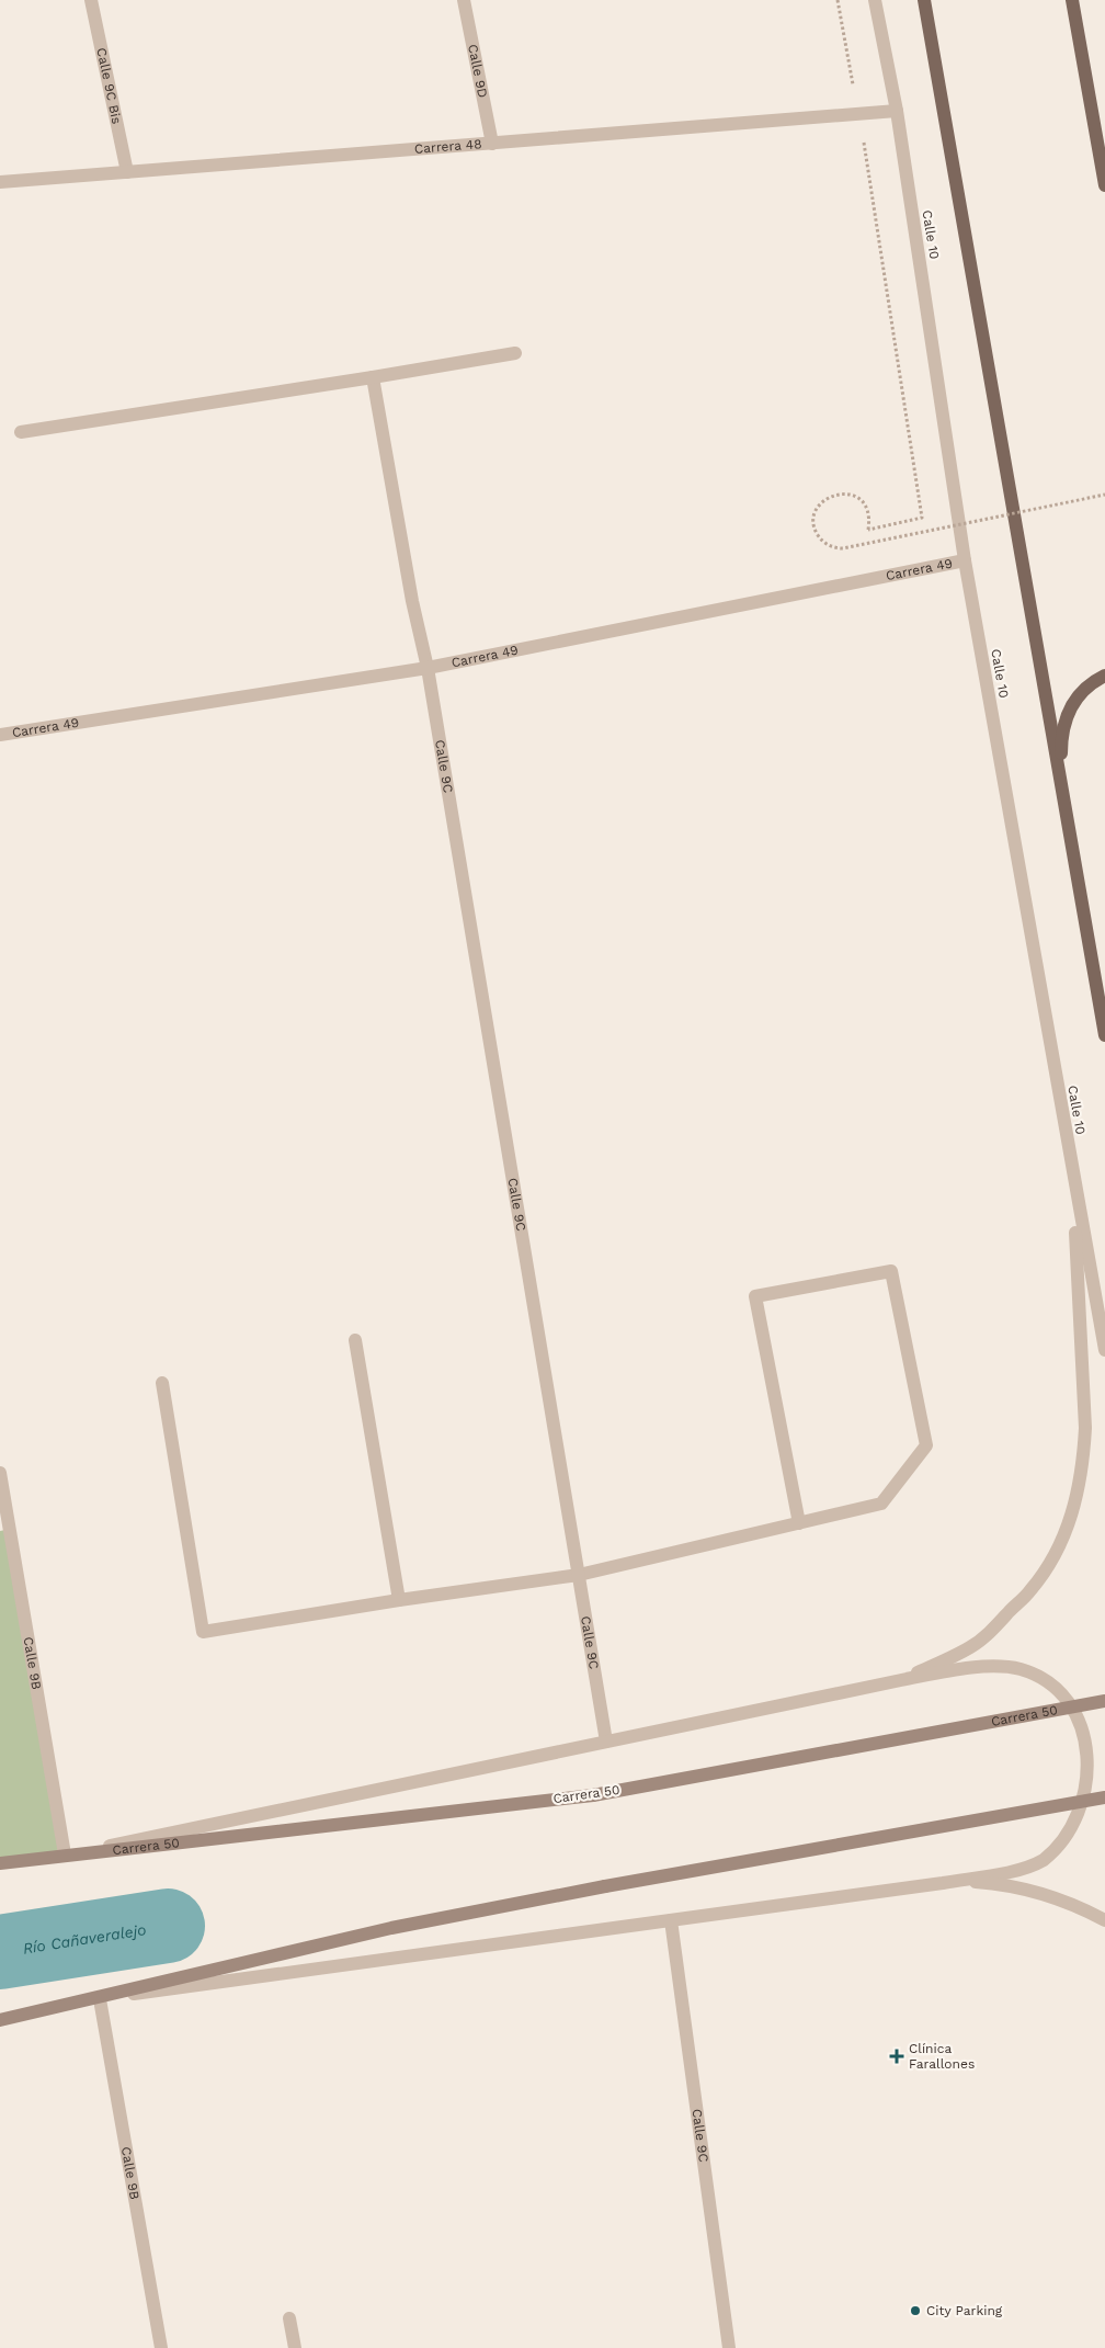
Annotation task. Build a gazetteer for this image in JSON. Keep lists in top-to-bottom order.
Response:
{
  "streets": {
    "main road": ["Carrera 50"],
    "street": [
      "Calle 9D",
      "Calle 9C Bis",
      "Carrera 48",
      "Calle 10",
      "Carrera 49",
      "Calle 9C",
      "Calle 9B"
    ]
  },
  "crossings": [
    ["Calle 9D", "Carrera 48"],
    ["Calle 9C Bis", "Carrera 48"],
    ["Carrera 48", "Calle 10"],
    ["Calle 10", "Carrera 49"],
    ["Carrera 49", "Calle 9C"],
    ["Calle 9C", "Carrera 50"],
    ["Calle 9B", "Carrera 50"]
  ],
  "water": ["Río Cañaveralejo"],
  "places": {
    "health": ["Clínica Farallones"],
    "other": ["City Parking"]
  }
}
